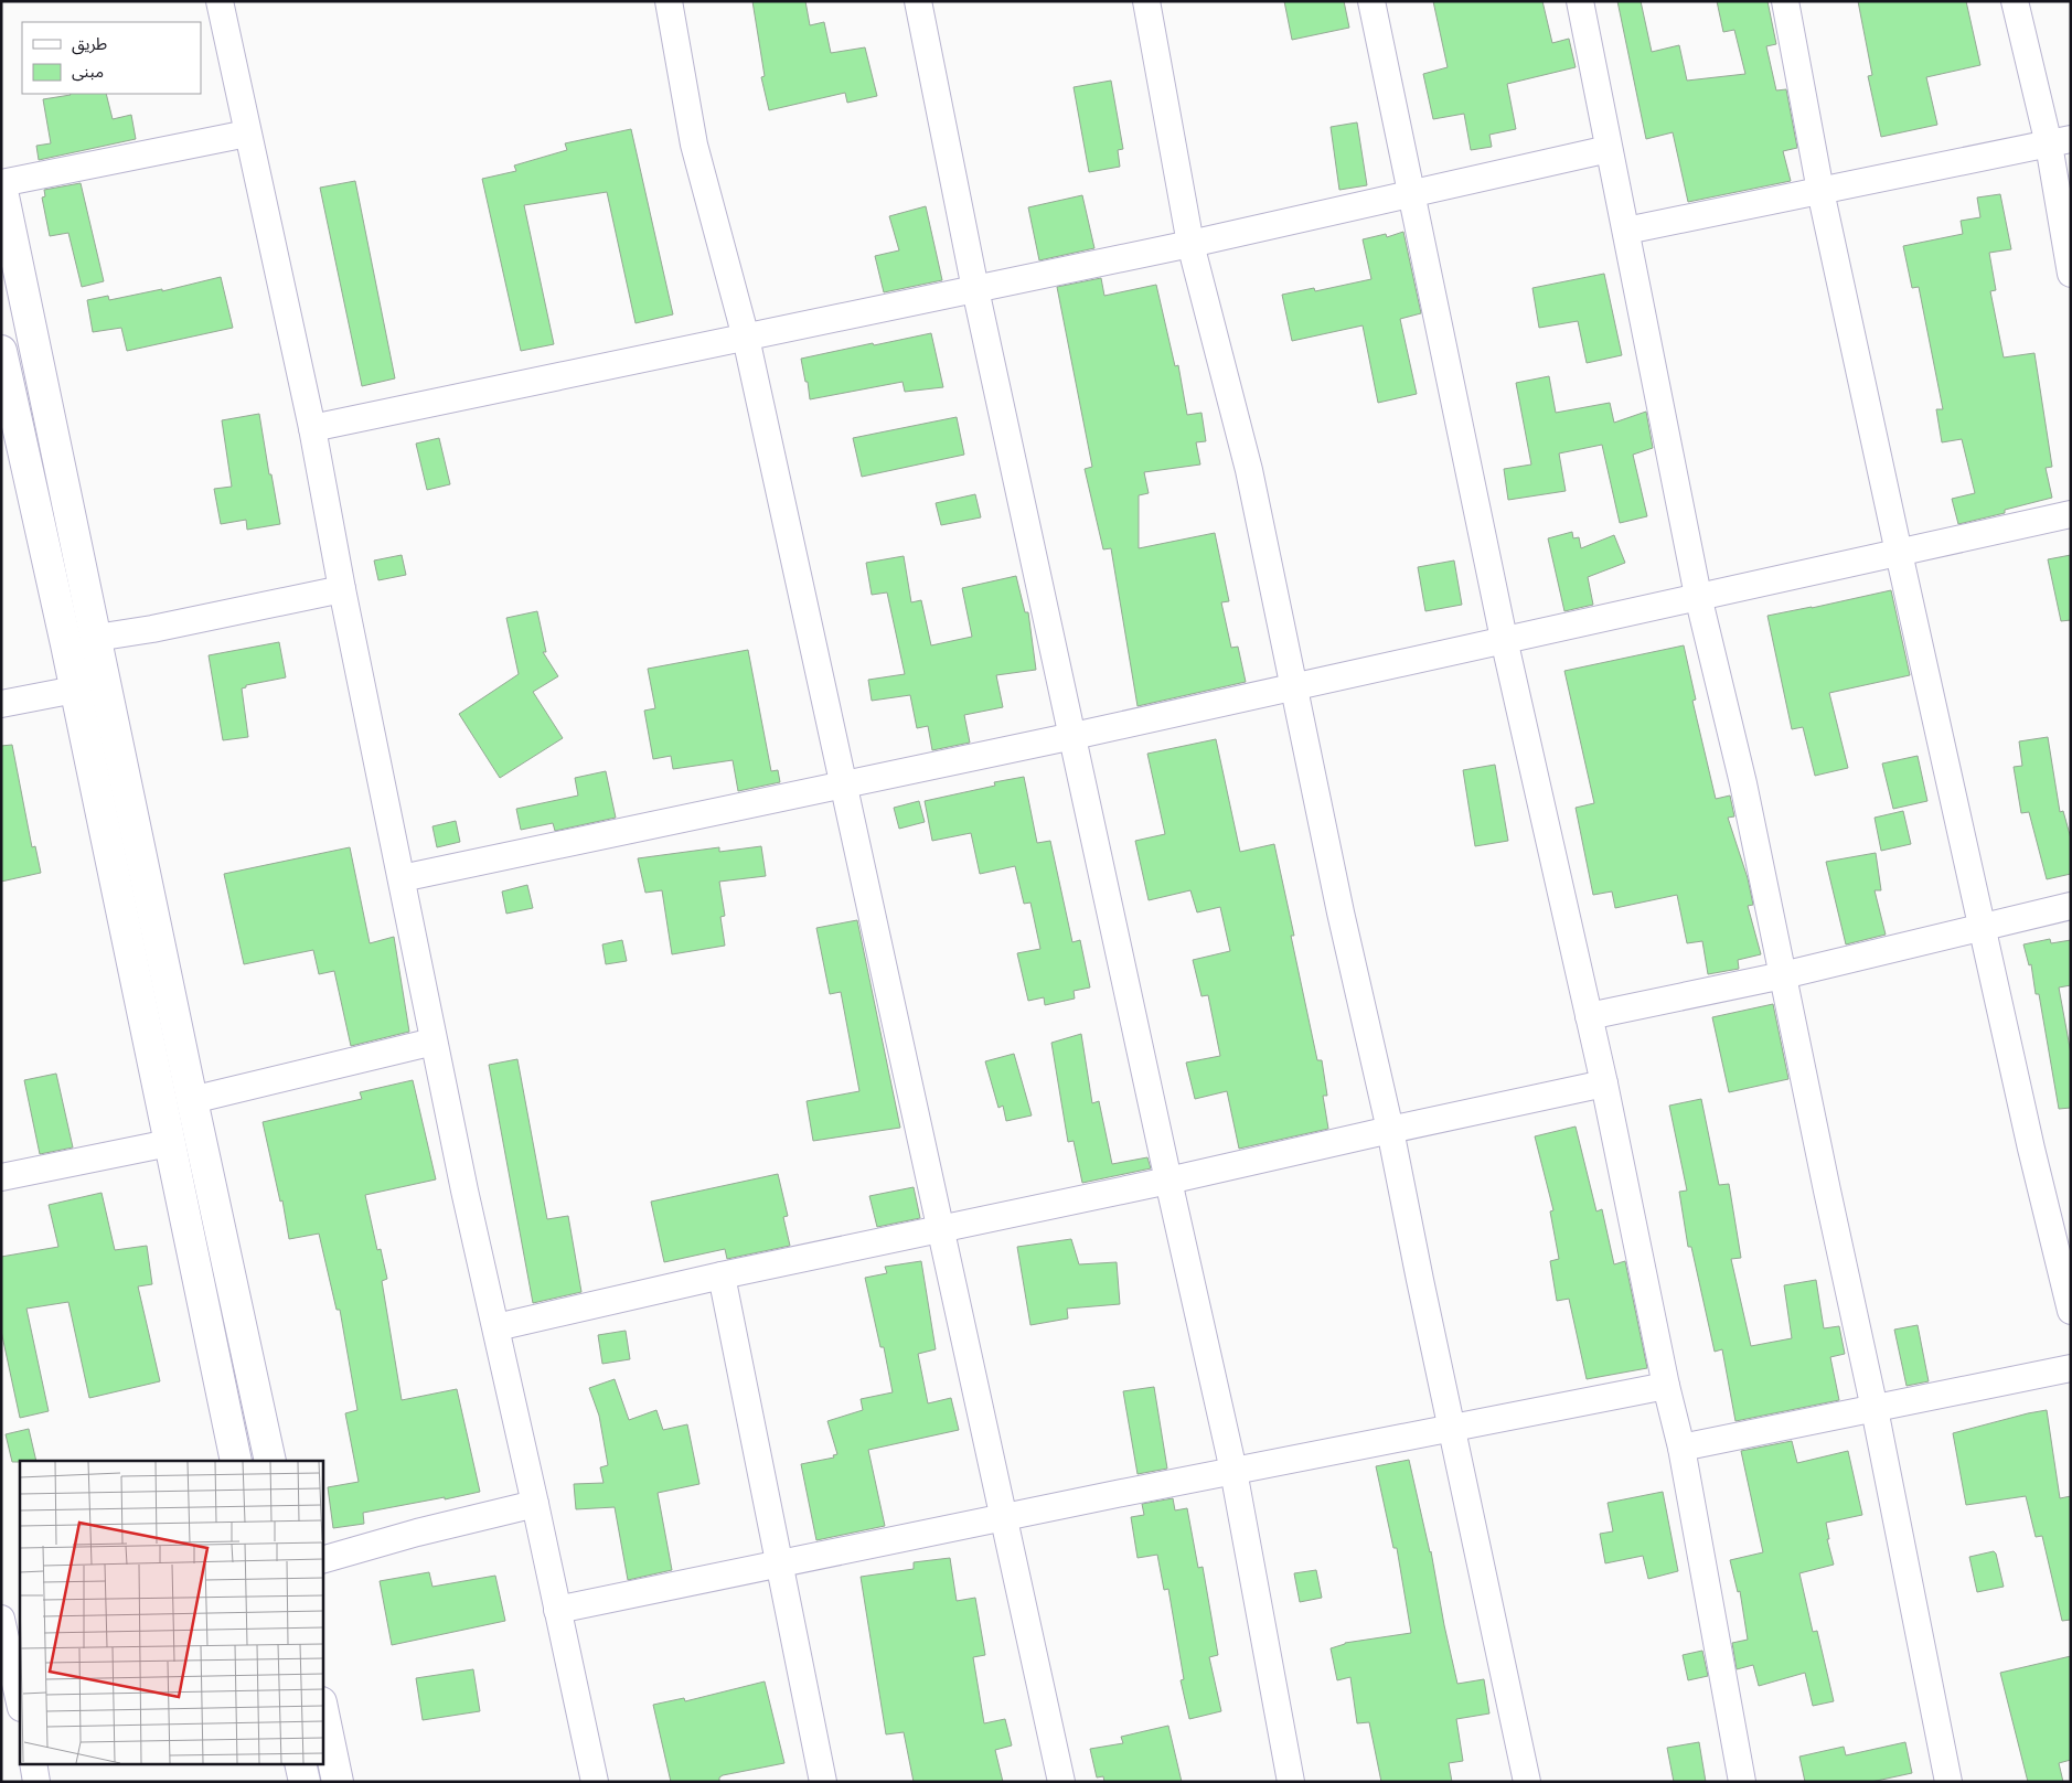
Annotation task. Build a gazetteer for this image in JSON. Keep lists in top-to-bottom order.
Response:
{
  "legend": ["طريق", "مبنى"]
}
